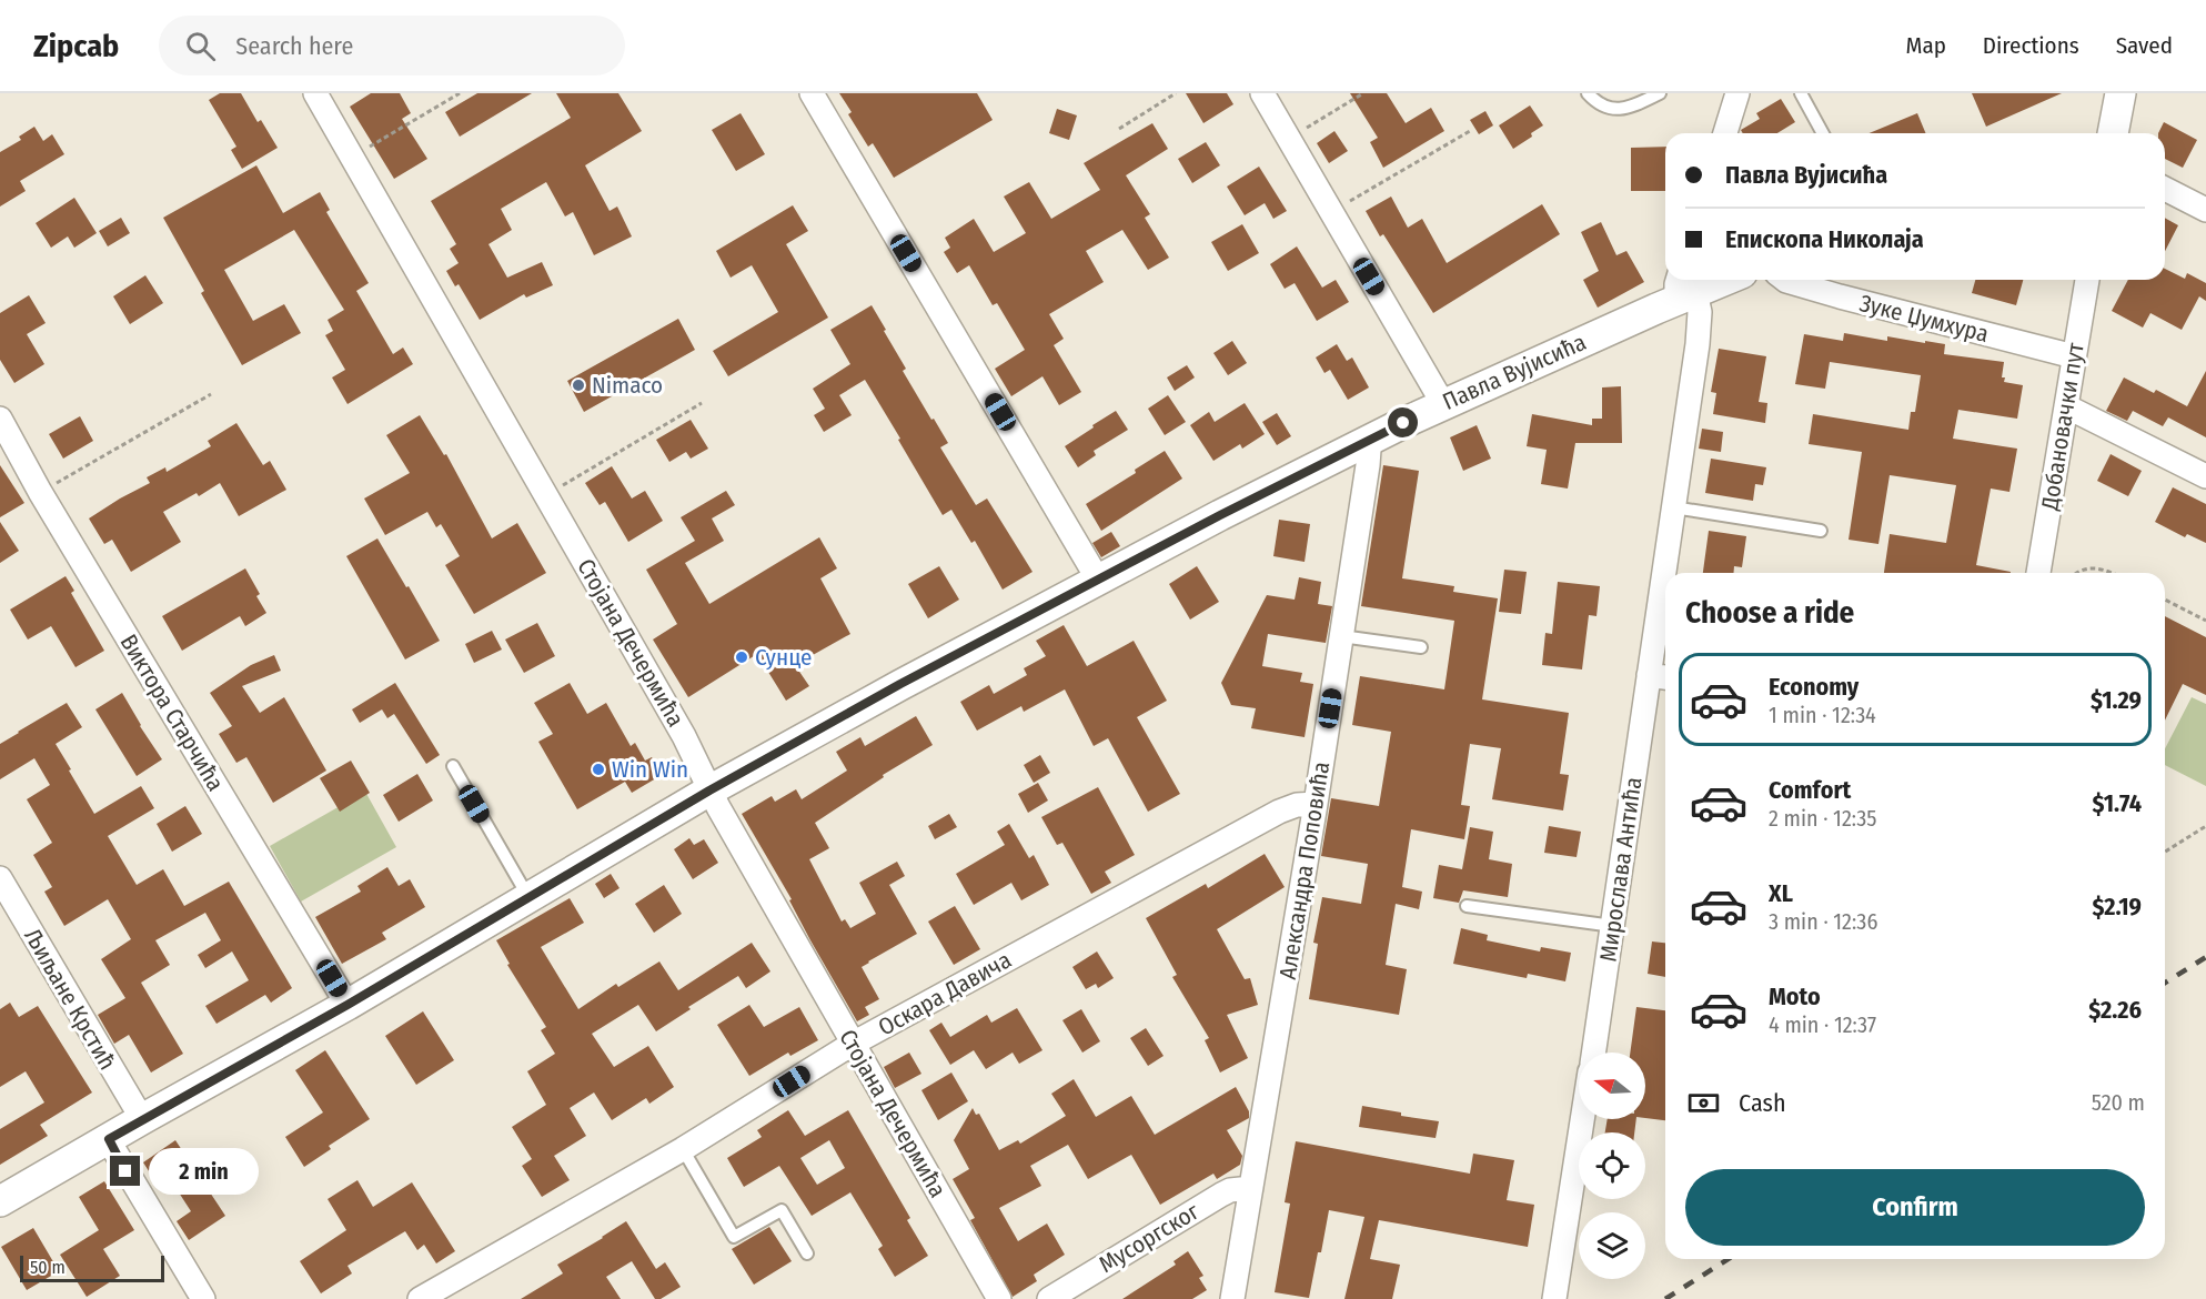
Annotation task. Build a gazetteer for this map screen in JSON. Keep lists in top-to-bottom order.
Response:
{
  "streets": {
    "street": [
      "Зуке Џумхура",
      "Павла Вујисића",
      "Добановачки пут",
      "Стојана Дечермића",
      "Виктора Старчића",
      "Мирослава Антића",
      "Александра Поповића",
      "Оскара Давича",
      "Љиљане Крстић",
      "Мусоргског"
    ]
  },
  "crossings": [
    ["Зуке Џумхура", "Добановачки пут"],
    ["Павла Вујисића", "Стојана Дечермића"],
    ["Павла Вујисића", "Виктора Старчића"],
    ["Павла Вујисића", "Мирослава Антића"],
    ["Павла Вујисића", "Александра Поповића"],
    ["Павла Вујисића", "Љиљане Крстић"],
    ["Стојана Дечермића", "Оскара Давича"],
    ["Александра Поповића", "Оскара Давича"],
    ["Александра Поповића", "Мусоргског"]
  ],
  "places": ["Nimaco", "Сунце", "Win Win"],
  "scale_bar": "50 m",
  "north": "left",
  "page": {
    "header": "Zipcab",
    "search": "Search here",
    "nav": ["Map", "Directions", "Saved"],
    "banner": ["Павла Вујисића", "Епископа Николаја"],
    "heading": "Choose a ride",
    "list": [
      {
        "name": "Economy",
        "note": "1 min · 12:34",
        "value": "$1.29"
      },
      {
        "name": "Comfort",
        "note": "2 min · 12:35",
        "value": "$1.74"
      },
      {
        "name": "XL",
        "note": "3 min · 12:36",
        "value": "$2.19"
      },
      {
        "name": "Moto",
        "note": "4 min · 12:37",
        "value": "$2.26"
      }
    ],
    "pay": ["Cash", "520 m"],
    "bubble": "2 min",
    "buttons": "Confirm",
    "scale": "50 m"
  }
}
